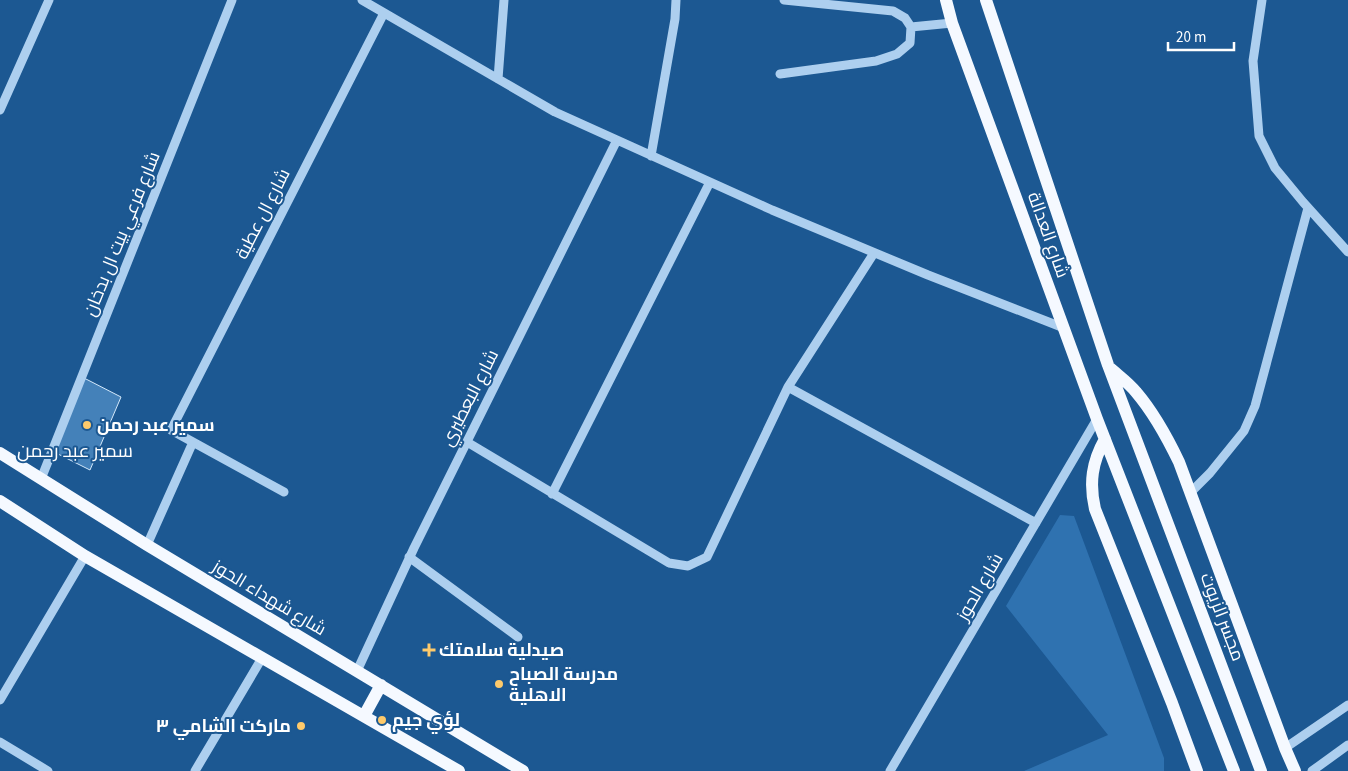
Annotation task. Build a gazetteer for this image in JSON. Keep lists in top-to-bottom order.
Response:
{
  "streets": {
    "main road": ["شارع العدالة", "شارع شهداء الحوز", "مجسر الزيوت"],
    "street": [
      "شارع ال عطية",
      "شارع فرعي بيت ال بدخان",
      "شارع البعطيري",
      "شارع الحوز"
    ]
  },
  "crossings": [
    ["شارع فرعي بيت ال بدخان", "شارع شهداء الحوز"],
    ["شارع العدالة", "شارع الحوز"],
    ["شارع العدالة", "مجسر الزيوت"],
    ["شارع البعطيري", "شارع شهداء الحوز"]
  ],
  "districts": ["سمير عبد رحمن"],
  "places": {
    "other": [
      "سمير عبد رحمن",
      "مدرسة الصباح الاهلية",
      "لؤي جيم",
      "ماركت الشامي ٣"
    ],
    "health": ["صيدلية سلامتك"]
  },
  "scale_bar": "20 m"
}
